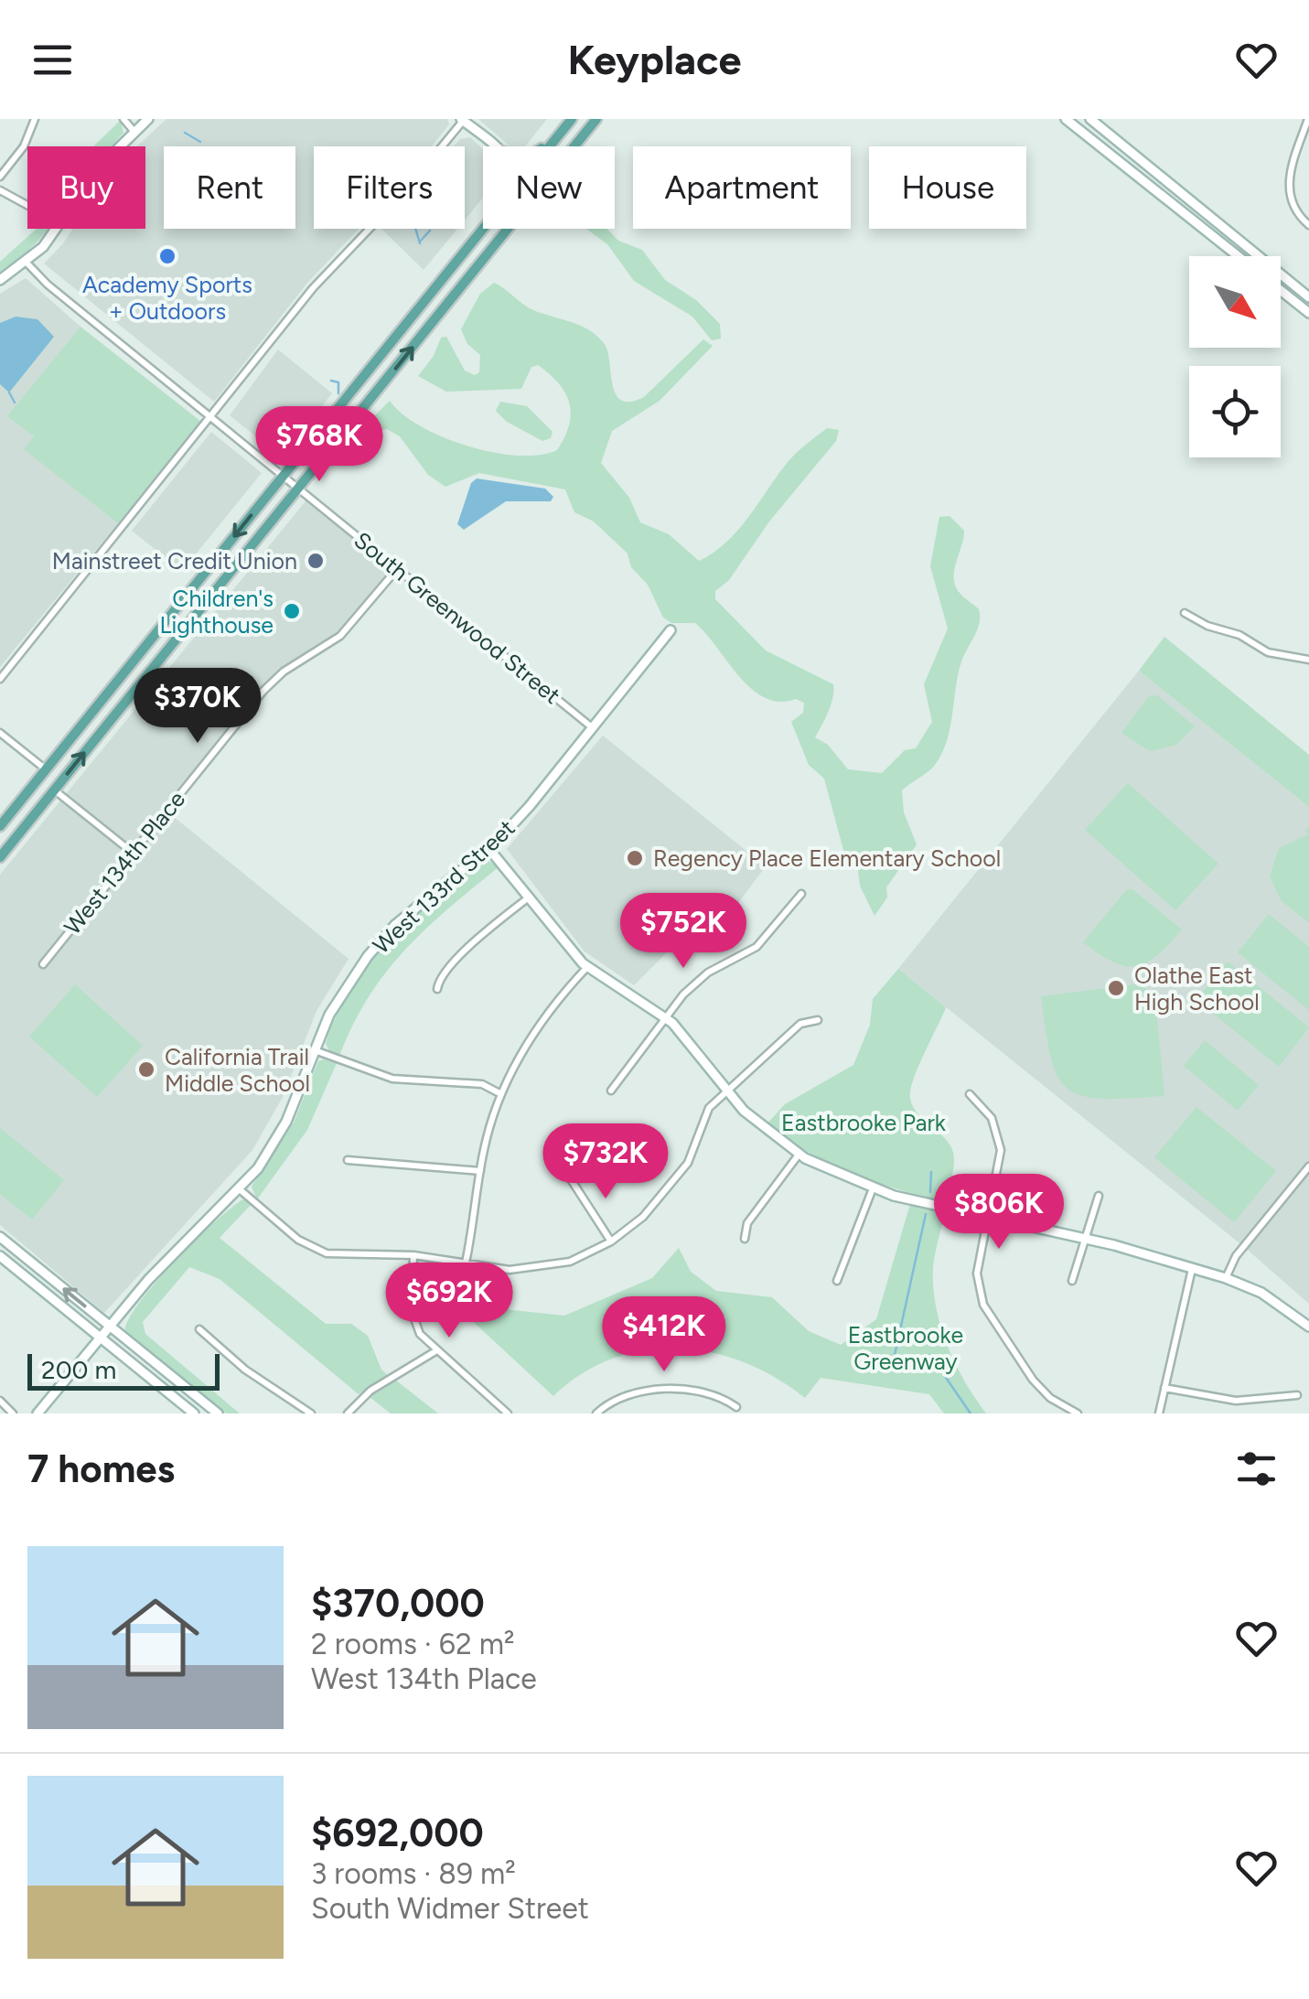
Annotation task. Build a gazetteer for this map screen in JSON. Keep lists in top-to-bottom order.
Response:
{
  "streets": {
    "street": ["South Greenwood Street", "West 134th Place", "West 133rd Street"]
  },
  "crossings": [
    ["South Greenwood Street", "West 134th Place"],
    ["South Greenwood Street", "West 133rd Street"]
  ],
  "parks": ["Eastbrooke Park", "Eastbrooke Greenway"],
  "places": [
    "Academy Sports + Outdoors",
    "Mainstreet Credit Union",
    "Children's Lighthouse",
    "Regency Place Elementary School",
    "Olathe East High School",
    "California Trail Middle School"
  ],
  "scale_bar": "200 m",
  "north": "bottom right",
  "page": {
    "header": "Keyplace",
    "chip": [
      "Buy",
      "Rent",
      "Filters",
      "New",
      "Apartment",
      "House"
    ],
    "price": [
      "$768K",
      "$370K",
      "$752K",
      "$732K",
      "$806K",
      "$692K",
      "$412K"
    ],
    "scale": "200 m",
    "heading": "7 homes",
    "list": [
      {
        "name": "$370,000",
        "note": "2 rooms · 62 m² · West 134th Place"
      },
      {
        "name": "$692,000",
        "note": "3 rooms · 89 m² · South Widmer Street"
      }
    ]
  }
}
